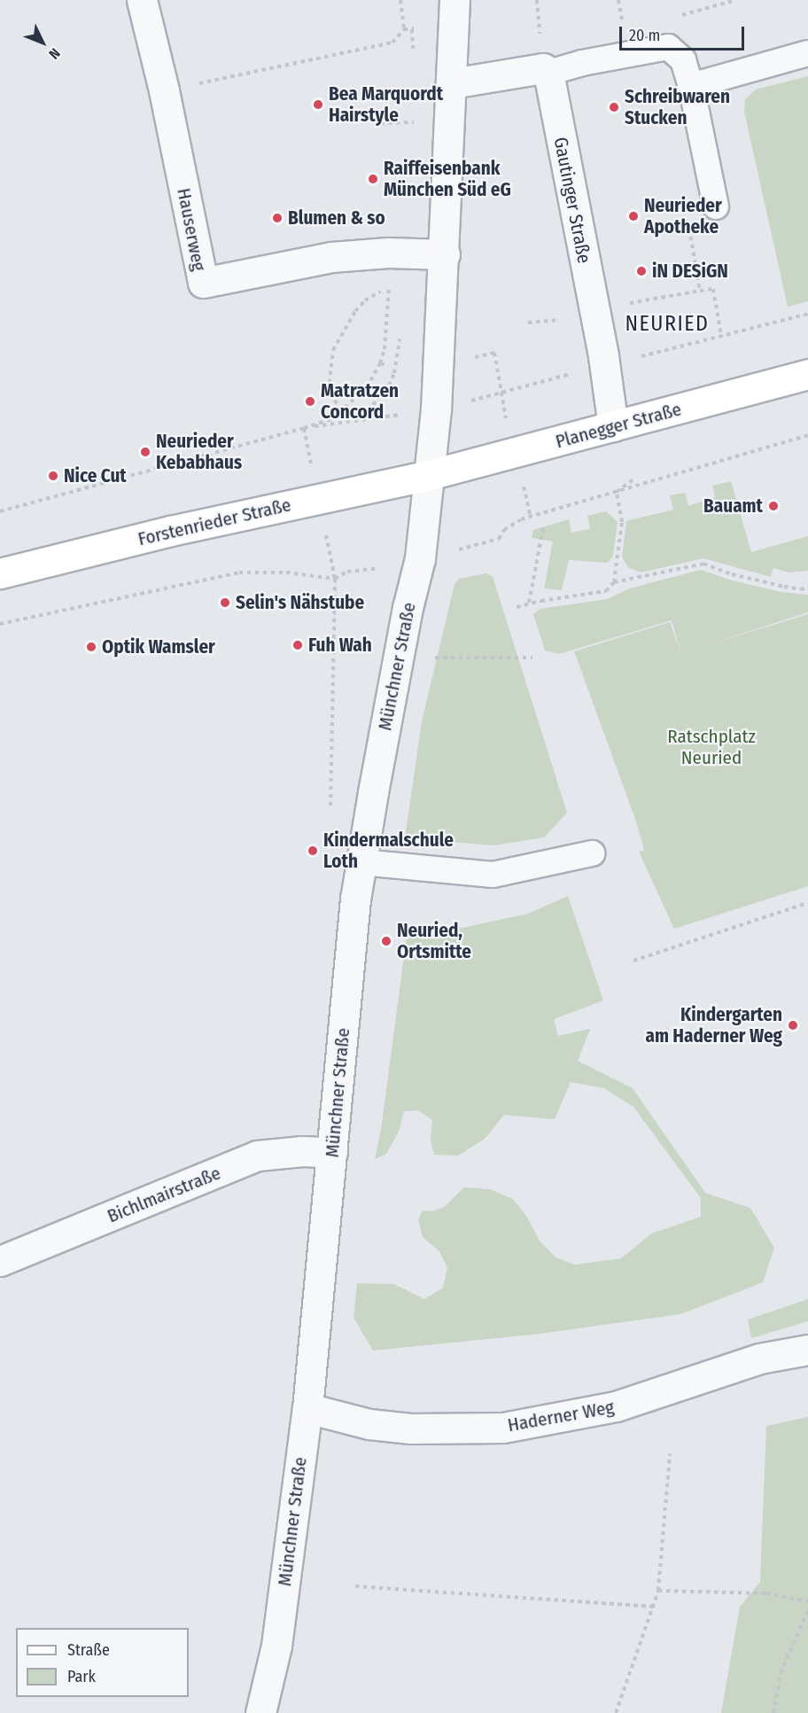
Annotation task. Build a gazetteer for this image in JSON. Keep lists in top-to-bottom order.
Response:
{
  "streets": {
    "main road": ["Planegger Straße", "Forstenrieder Straße"],
    "street": [
      "Gautinger Straße",
      "Hauserweg",
      "Münchner Straße",
      "Bichlmairstraße",
      "Haderner Weg"
    ]
  },
  "crossings": [
    ["Gautinger Straße", "Planegger Straße"],
    ["Planegger Straße", "Forstenrieder Straße"],
    ["Planegger Straße", "Münchner Straße"],
    ["Forstenrieder Straße", "Münchner Straße"],
    ["Münchner Straße", "Bichlmairstraße"],
    ["Münchner Straße", "Haderner Weg"]
  ],
  "districts": ["NEURIED"],
  "parks": ["Ratschplatz Neuried"],
  "places": [
    "Bea Marquordt Hairstyle",
    "Schreibwaren Stucken",
    "Raiffeisenbank München Süd eG",
    "Neurieder Apotheke",
    "Blumen & so",
    "iN DESiGN",
    "Matratzen Concord",
    "Neurieder Kebabhaus",
    "Nice Cut",
    "Bauamt",
    "Selin's Nähstube",
    "Fuh Wah",
    "Optik Wamsler",
    "Kindermalschule Loth",
    "Neuried, Ortsmitte",
    "Kindergarten am Haderner Weg"
  ],
  "legend": ["Straße", "Park"],
  "scale_bar": "20 m",
  "north": "bottom right"
}
